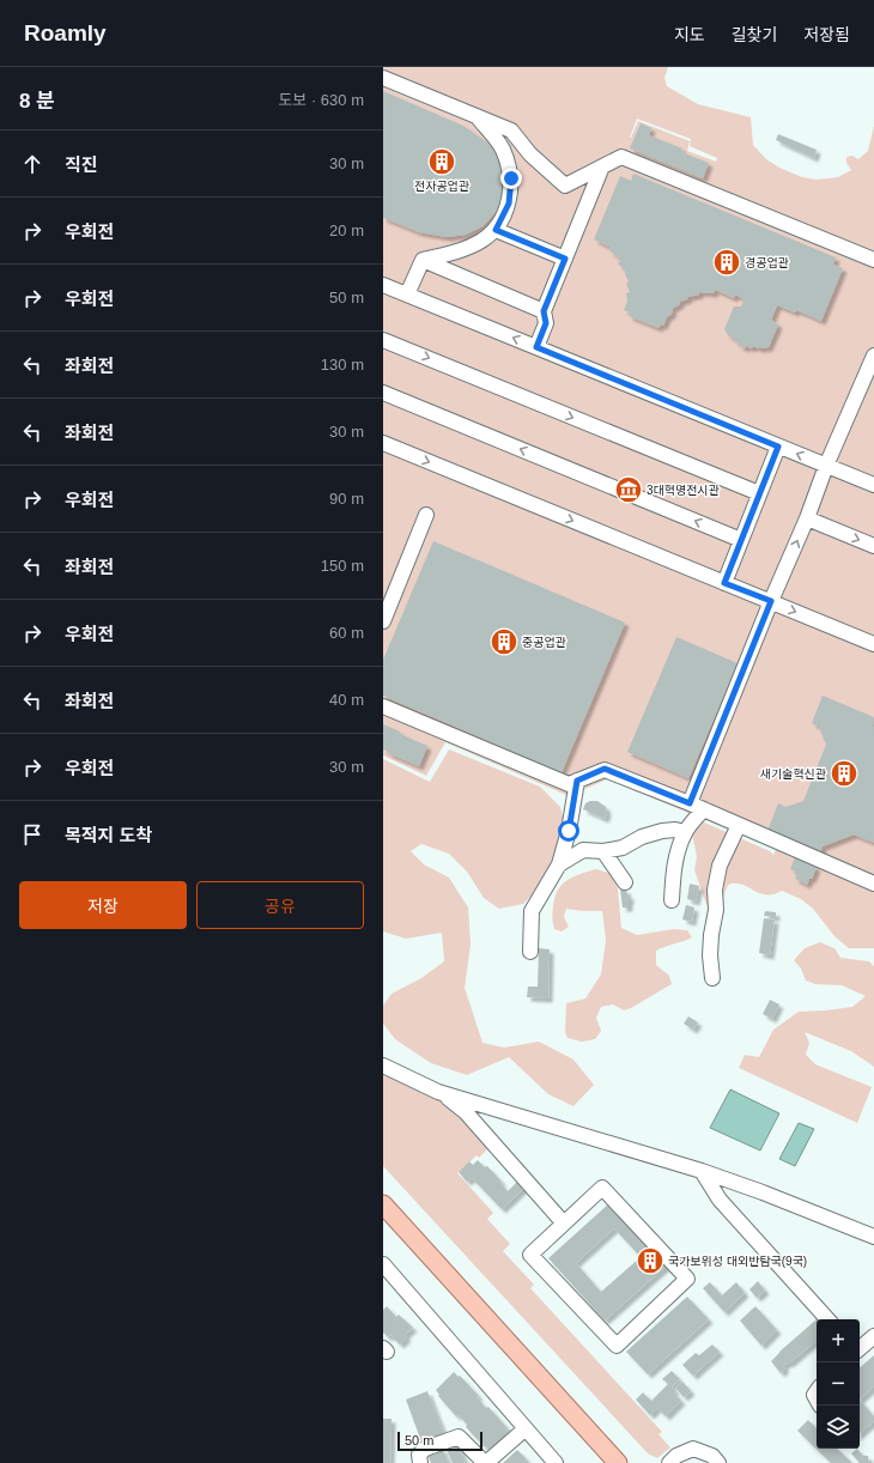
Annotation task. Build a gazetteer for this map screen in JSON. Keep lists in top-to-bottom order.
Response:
{
  "places": {
    "building": [
      "전자공업관",
      "경공업관",
      "중공업관",
      "새기술혁신관",
      "국가보위성 대외반탐국(9국)"
    ],
    "museum": ["3대혁명전시관"]
  },
  "scale_bar": "50 m",
  "page": {
    "header": "Roamly",
    "nav": ["지도", "길찾기", "저장됨"],
    "heading": ["8 분", "도보 · 630 m"],
    "list": [
      ["직진", "30 m"],
      ["우회전", "20 m"],
      ["우회전", "50 m"],
      ["좌회전", "130 m"],
      ["좌회전", "30 m"],
      ["우회전", "90 m"],
      ["좌회전", "150 m"],
      ["우회전", "60 m"],
      ["좌회전", "40 m"],
      ["우회전", "30 m"],
      "목적지 도착"
    ],
    "buttons": ["저장", "공유"],
    "map_buttons": ["+", "−"],
    "scale": "50 m"
  }
}
